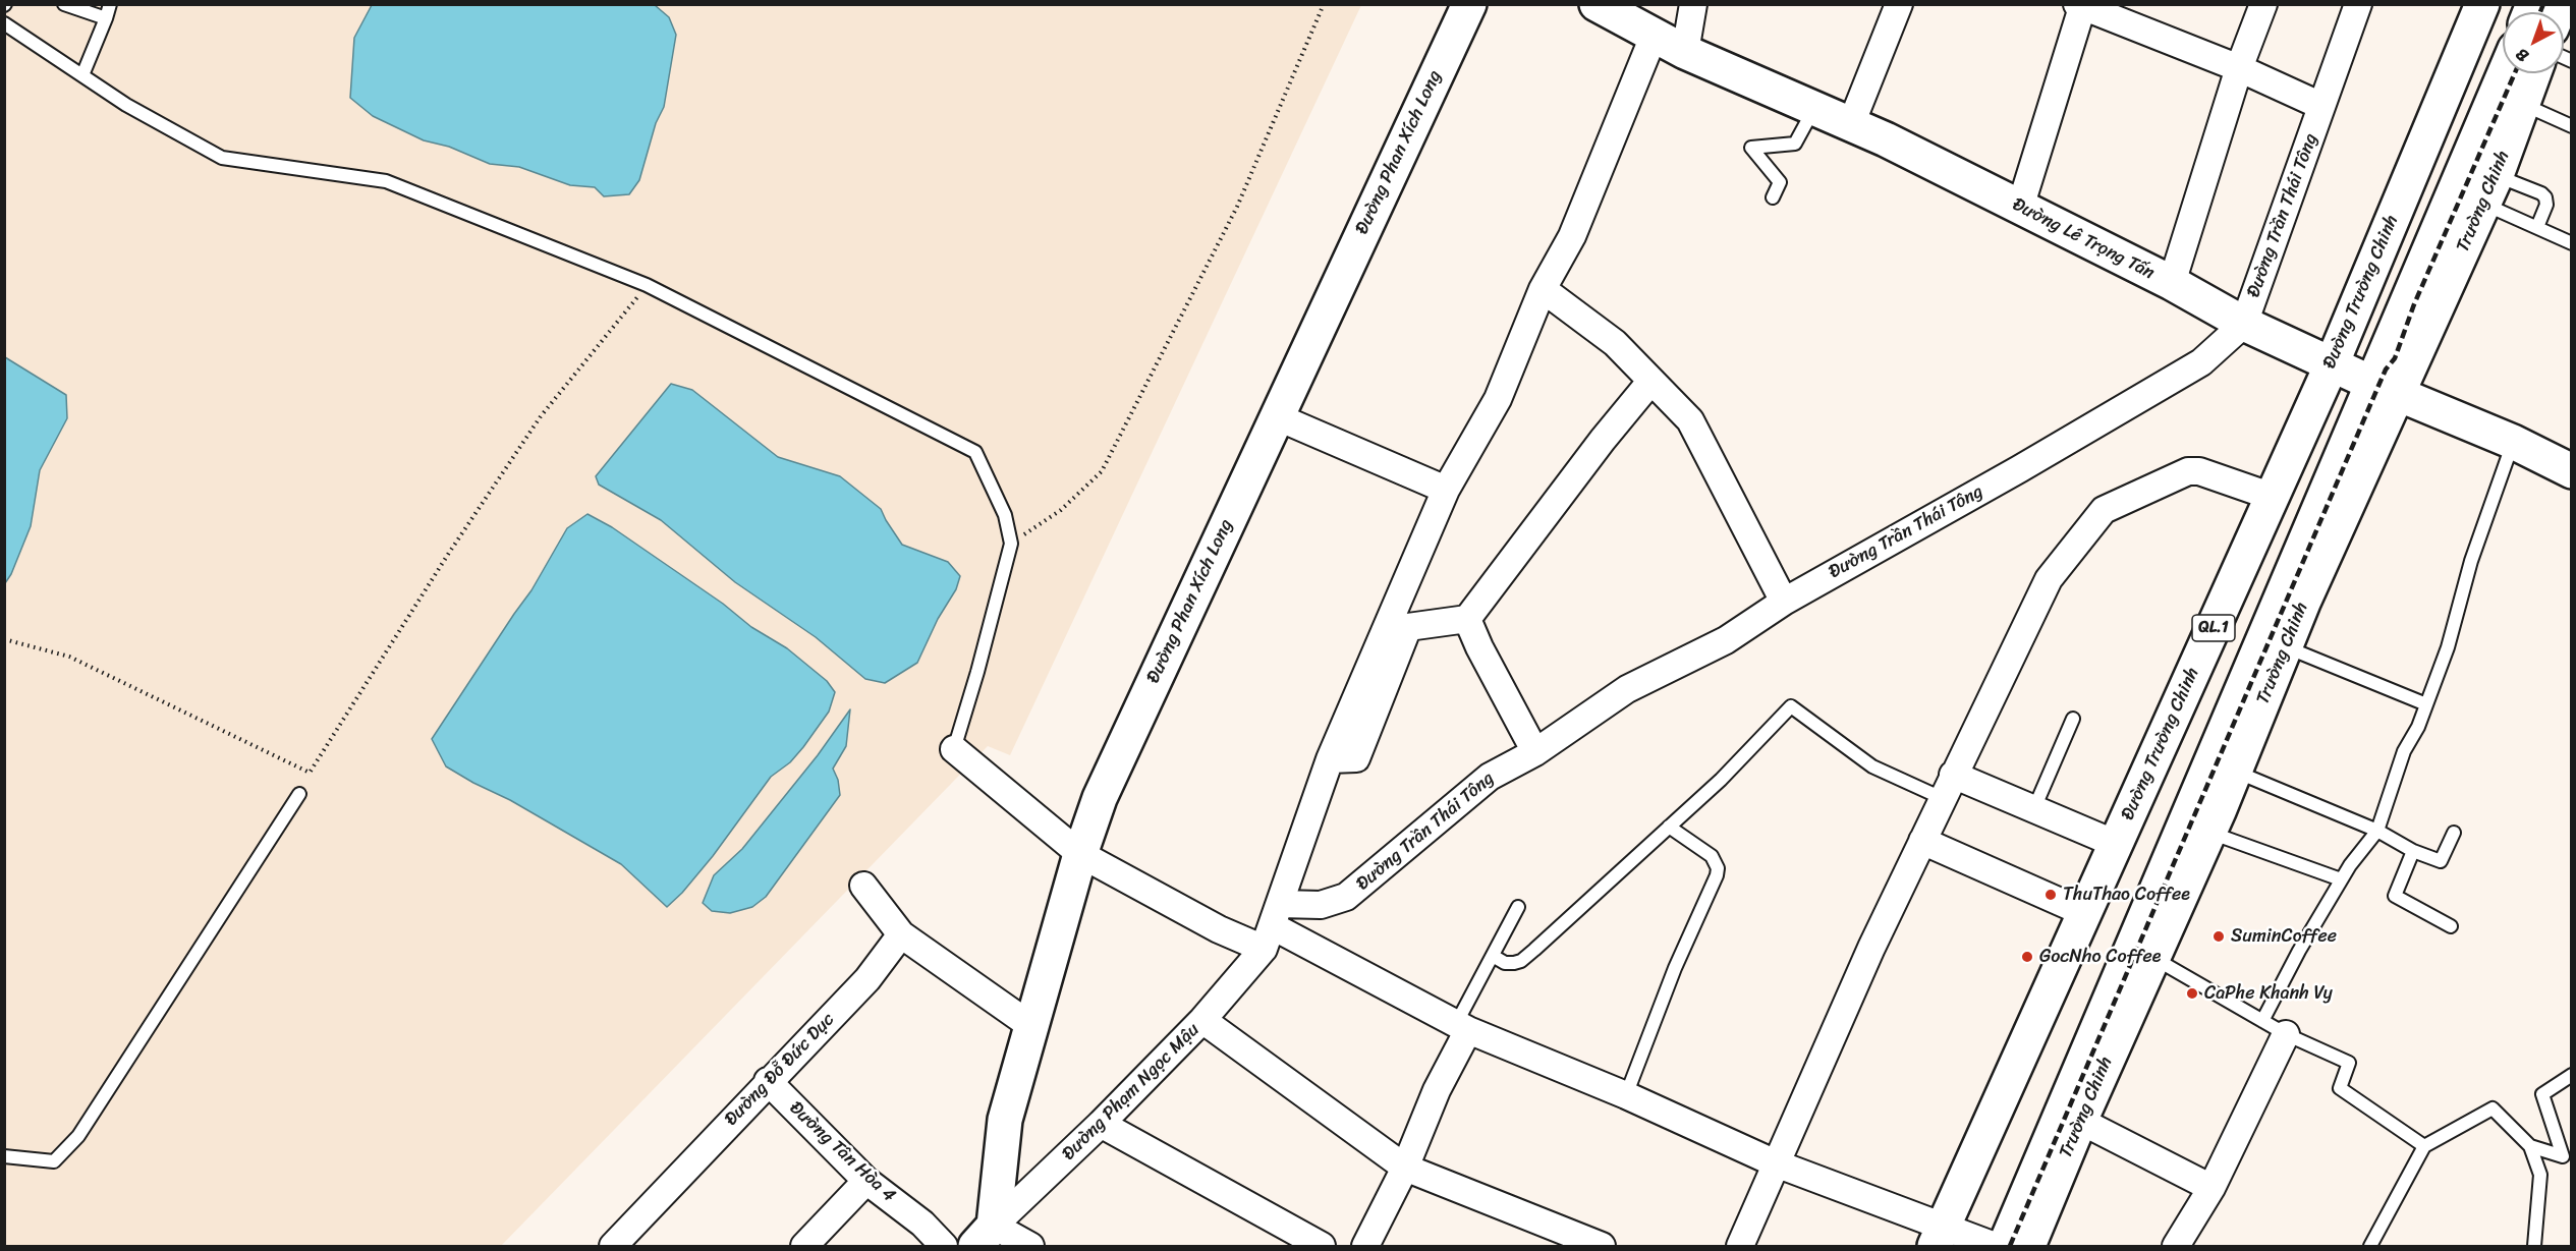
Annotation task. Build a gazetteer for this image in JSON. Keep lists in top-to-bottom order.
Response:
{
  "streets": {
    "main road": [
      "Đường Phan Xích Long",
      "Trường Chinh",
      "Đường Lê Trọng Tấn",
      "Đường Trường Chinh",
      "QL.1"
    ],
    "street": [
      "Đường Trần Thái Tông",
      "Đường Đỗ Đức Dục",
      "Đường Phạm Ngọc Mậu",
      "Đường Tân Hòa 4"
    ]
  },
  "crossings": [
    ["Đường Phan Xích Long", "Đường Phạm Ngọc Mậu"],
    ["Trường Chinh", "Đường Lê Trọng Tấn"],
    ["Trường Chinh", "QL.1"],
    ["Đường Trần Thái Tông", "Đường Lê Trọng Tấn"],
    ["Đường Trần Thái Tông", "Đường Phạm Ngọc Mậu"],
    ["Đường Lê Trọng Tấn", "Đường Trường Chinh"],
    ["Đường Lê Trọng Tấn", "QL.1"],
    ["Đường Đỗ Đức Dục", "Đường Tân Hòa 4"]
  ],
  "places": [
    "ThuThao Coffee",
    "SuminCoffee",
    "GocNho Coffee",
    "CaPhe Khanh Vy"
  ],
  "north": "bottom left"
}
